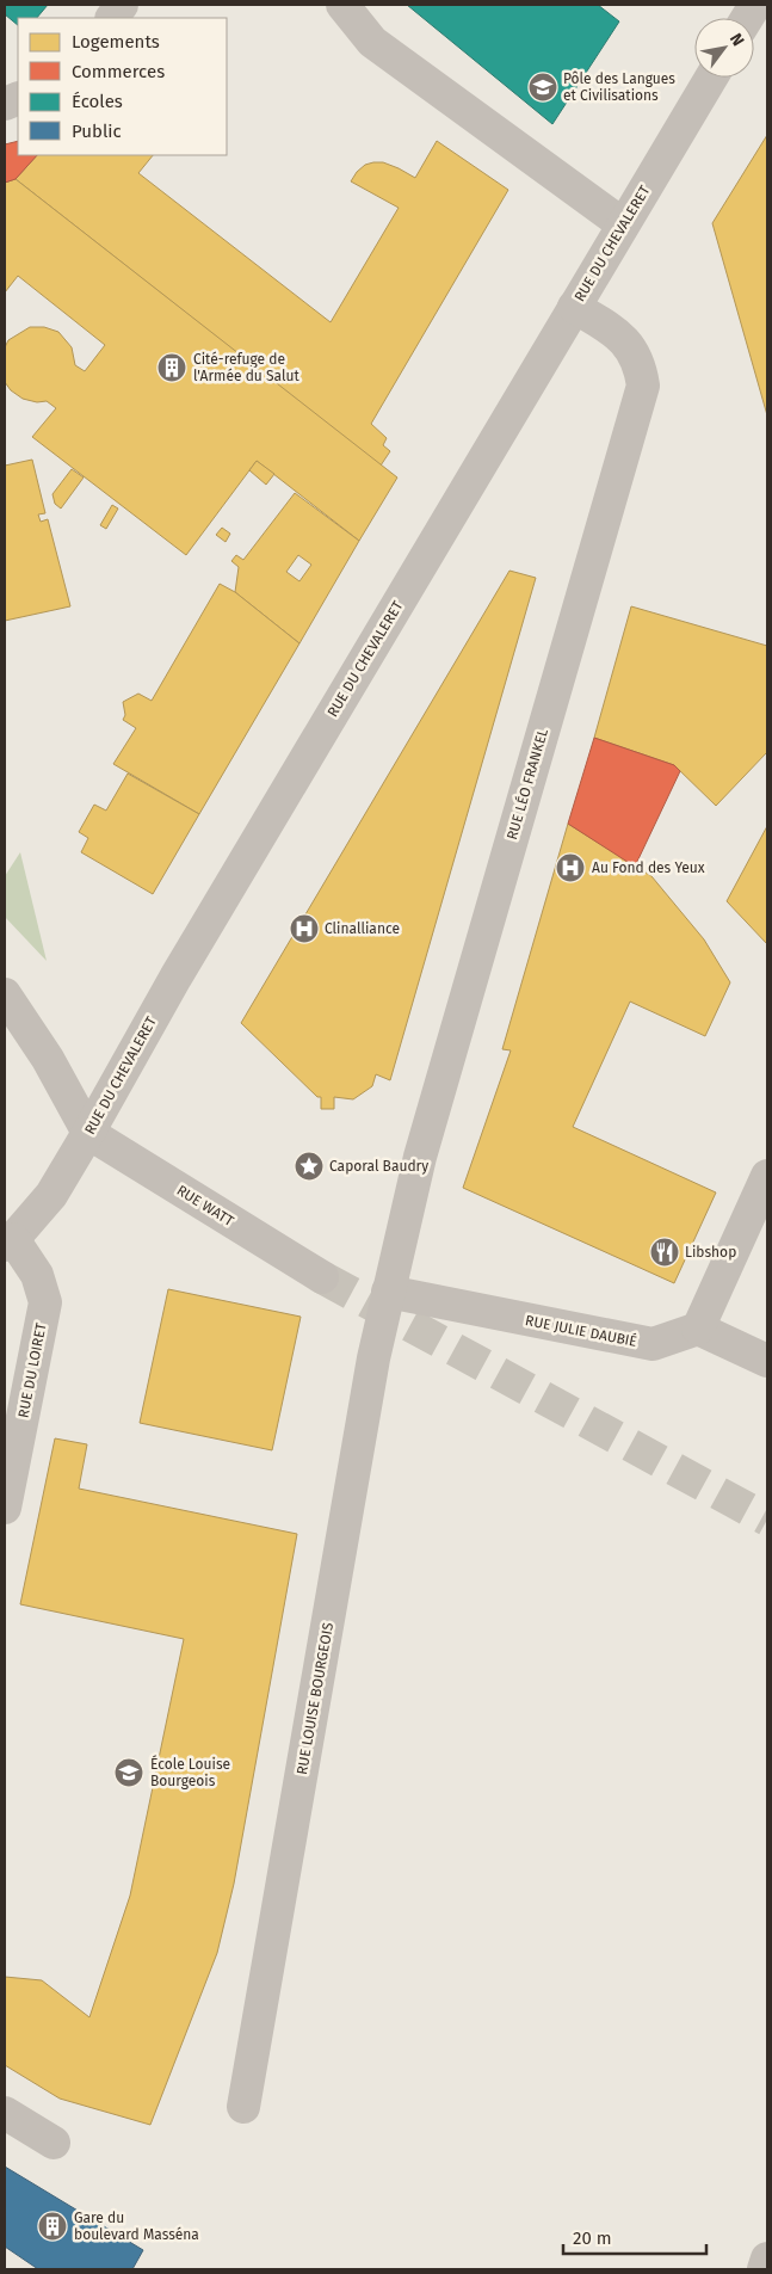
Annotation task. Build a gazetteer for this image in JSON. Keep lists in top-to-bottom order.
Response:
{
  "streets": {
    "street": [
      "RUE DU CHEVALERET",
      "RUE LÉO FRANKEL",
      "RUE WATT",
      "RUE JULIE DAUBIÉ",
      "RUE DU LOIRET",
      "RUE LOUISE BOURGEOIS"
    ]
  },
  "crossings": [
    ["RUE DU CHEVALERET", "RUE LÉO FRANKEL"],
    ["RUE DU CHEVALERET", "RUE WATT"],
    ["RUE DU CHEVALERET", "RUE DU LOIRET"],
    ["RUE LÉO FRANKEL", "RUE JULIE DAUBIÉ"],
    ["RUE LÉO FRANKEL", "RUE LOUISE BOURGEOIS"],
    ["RUE JULIE DAUBIÉ", "RUE LOUISE BOURGEOIS"]
  ],
  "places": {
    "school or university": ["Pôle des Langues et Civilisations", "École Louise Bourgeois"],
    "building": ["Cité-refuge de l'Armée du Salut", "Gare du boulevard Masséna"],
    "hospital": ["Au Fond des Yeux", "Clinalliance"],
    "place": ["Caporal Baudry"],
    "restaurant": ["Libshop"]
  },
  "legend": [
    "Logements",
    "Commerces",
    "Écoles",
    "Public"
  ],
  "scale_bar": "20 m",
  "north": "top right"
}
